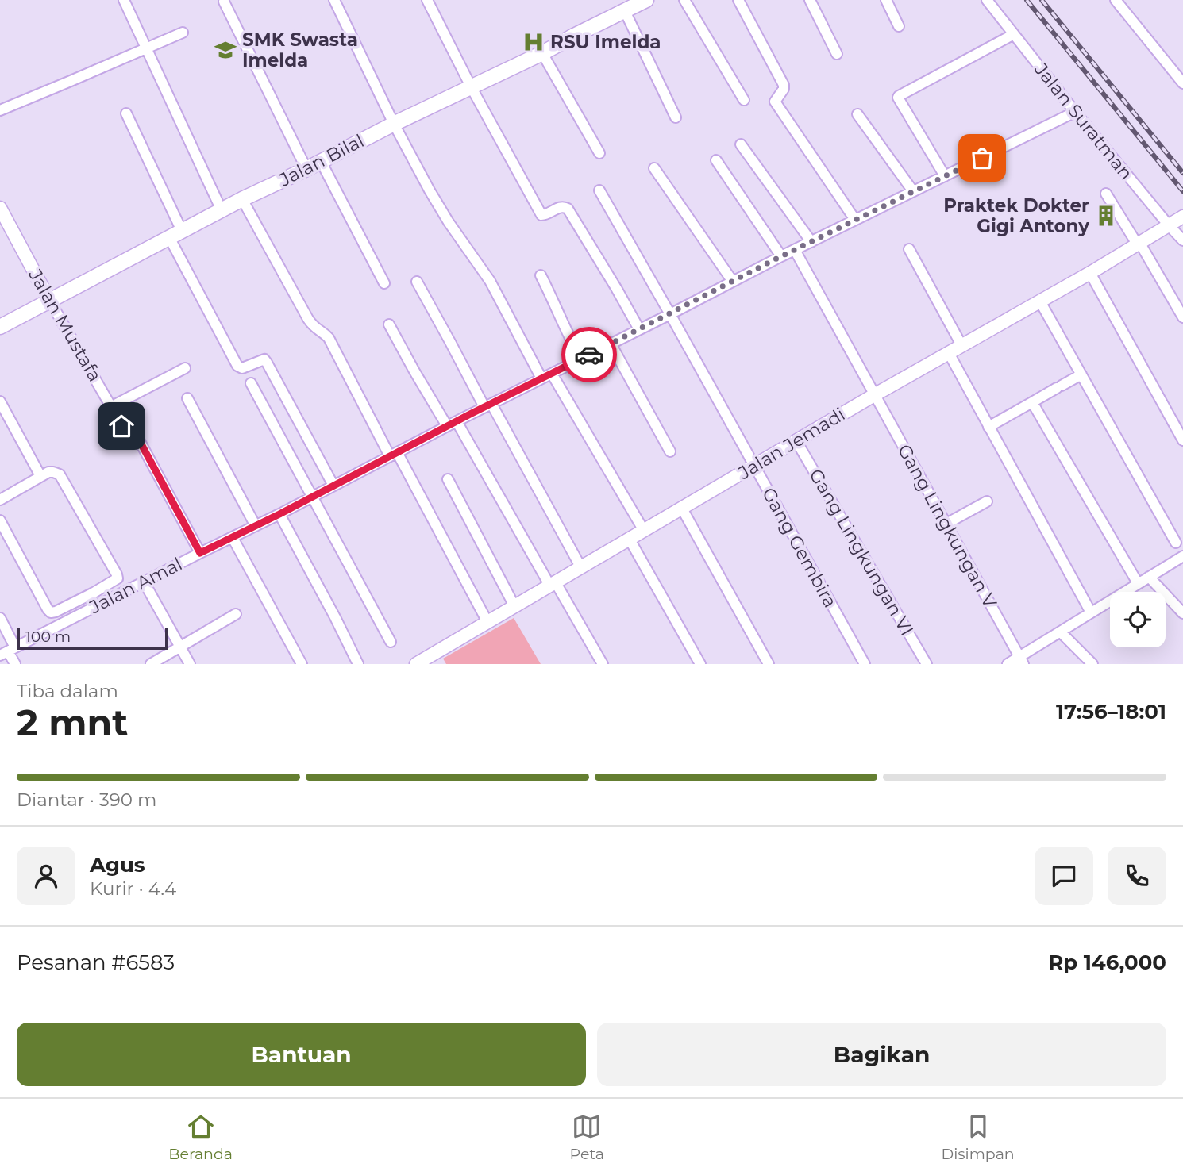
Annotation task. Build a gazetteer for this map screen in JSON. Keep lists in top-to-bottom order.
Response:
{
  "streets": {
    "main road": ["Jalan Bilal"],
    "street": [
      "Jalan Suratman",
      "Jalan Mustafa",
      "Jalan Jemadi",
      "Gang Lingkungan V",
      "Gang Gembira",
      "Gang Lingkungan VI",
      "Jalan Amal"
    ]
  },
  "crossings": [
    ["Jalan Suratman", "Jalan Jemadi"],
    ["Jalan Suratman", "Jalan Amal"],
    ["Jalan Bilal", "Jalan Mustafa"],
    ["Jalan Mustafa", "Jalan Amal"],
    ["Jalan Jemadi", "Gang Lingkungan V"],
    ["Jalan Jemadi", "Gang Gembira"],
    ["Jalan Jemadi", "Gang Lingkungan VI"],
    ["Gang Lingkungan V", "Jalan Amal"],
    ["Gang Gembira", "Jalan Amal"]
  ],
  "places": {
    "hospital": ["RSU Imelda"],
    "school or university": ["SMK Swasta Imelda"],
    "building": ["Praktek Dokter Gigi Antony"]
  },
  "scale_bar": "100 m",
  "page": {
    "scale": "100 m",
    "heading": ["2 mnt", "Tiba dalam", "17:56–18:01"],
    "panel": [
      "Agus",
      "Kurir · 4.4",
      "Pesanan #6583",
      "Rp 146,000"
    ],
    "bar": "Diantar · 390 m",
    "buttons": ["Bantuan", "Bagikan"],
    "tabs": ["Beranda", "Peta", "Disimpan"]
  }
}
